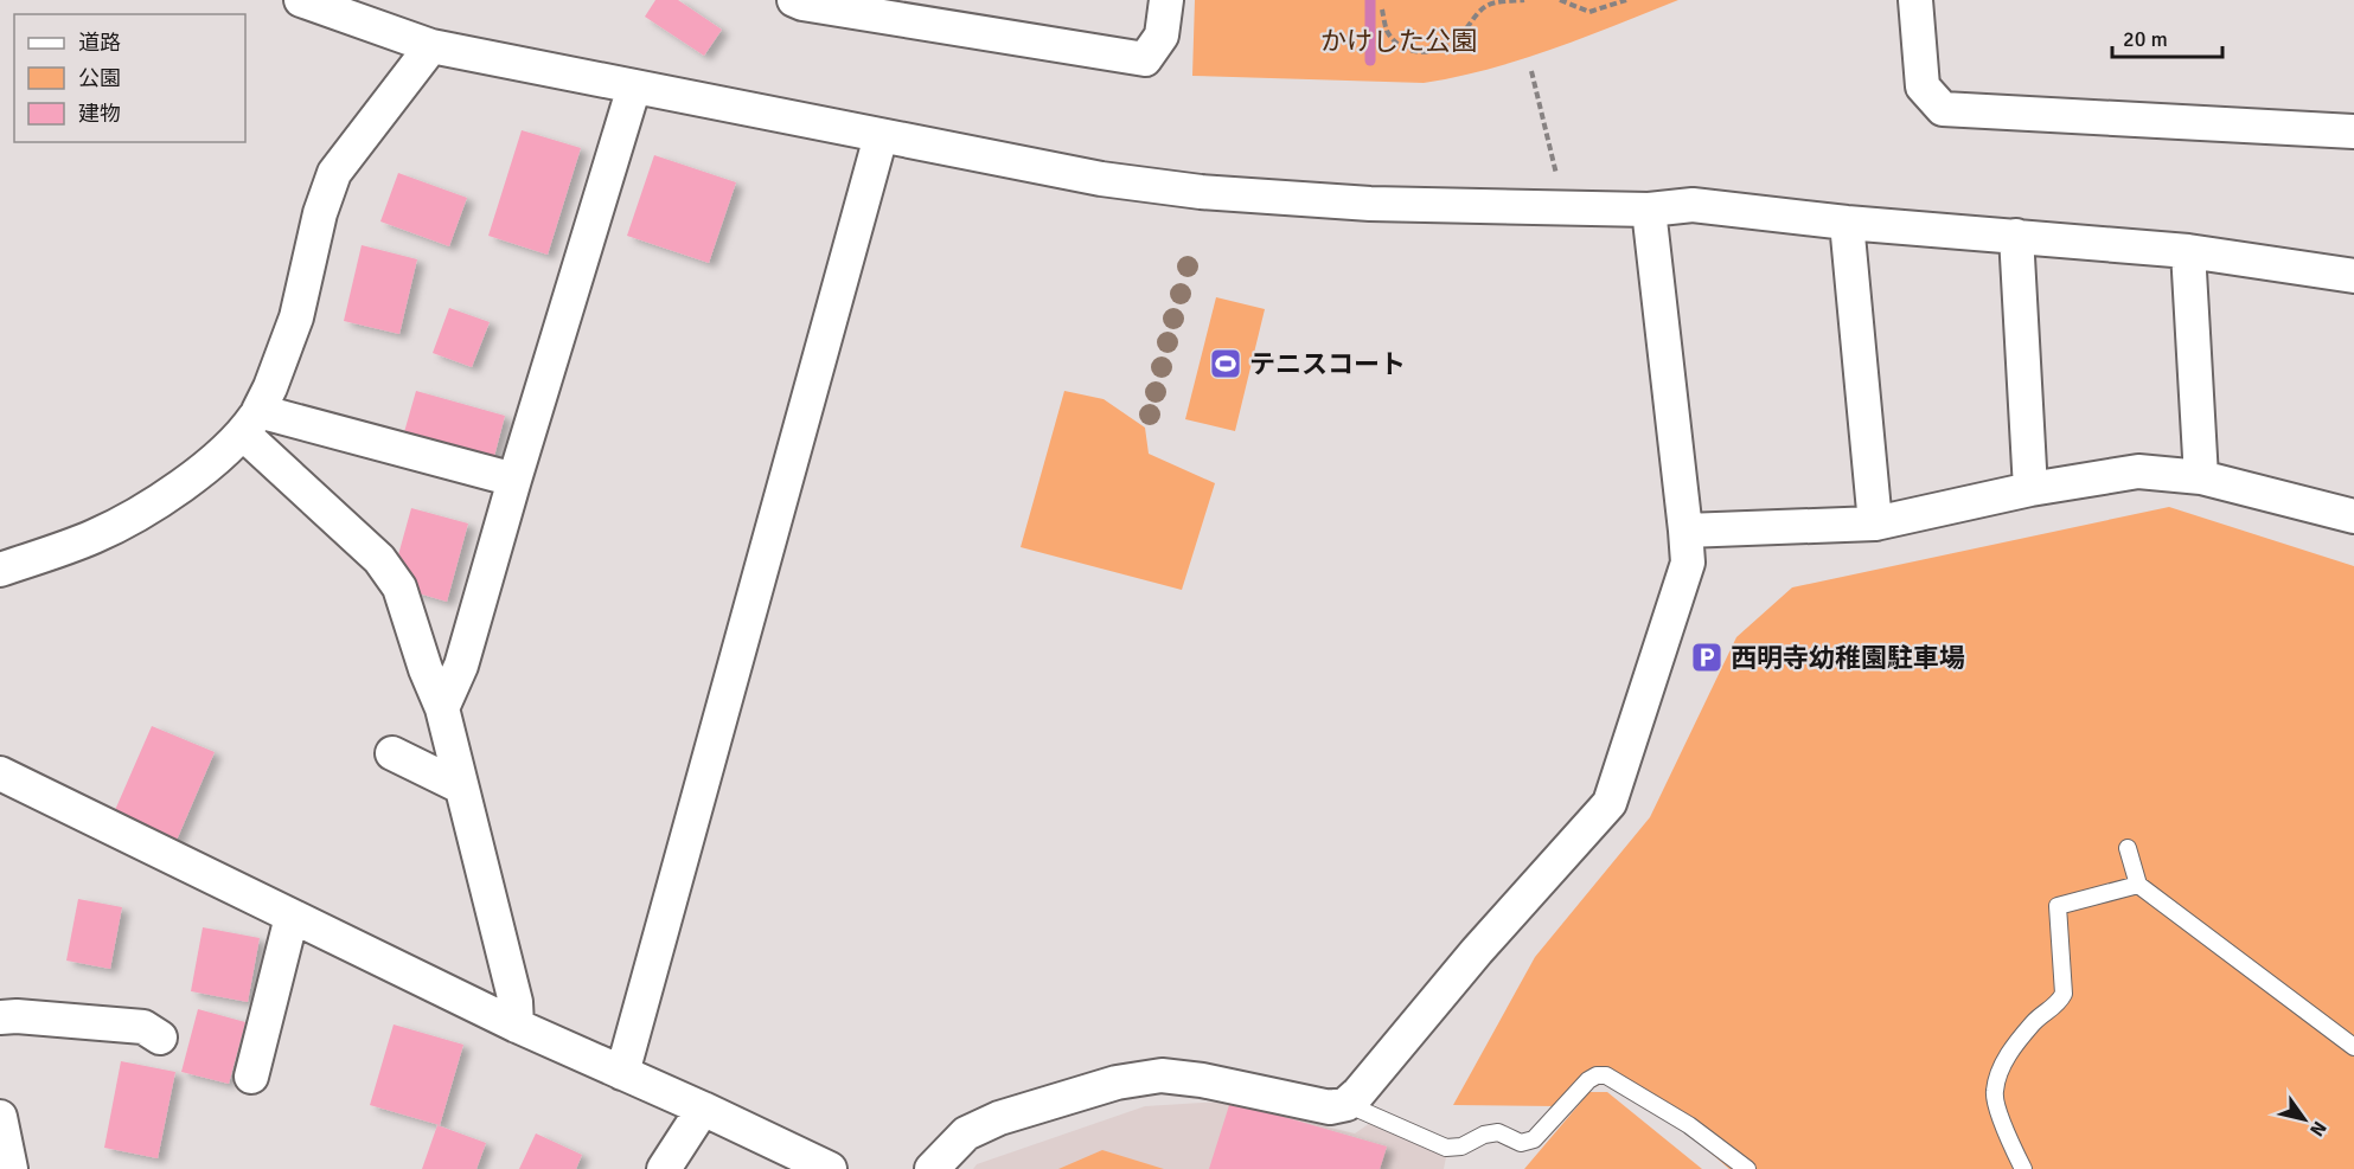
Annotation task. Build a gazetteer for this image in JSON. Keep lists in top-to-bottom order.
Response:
{
  "parks": ["かけした公園"],
  "places": {
    "sports": ["テニスコート"],
    "parking": ["西明寺幼稚園駐車場"]
  },
  "legend": ["道路", "公園", "建物"],
  "scale_bar": "20 m",
  "north": "bottom right"
}
